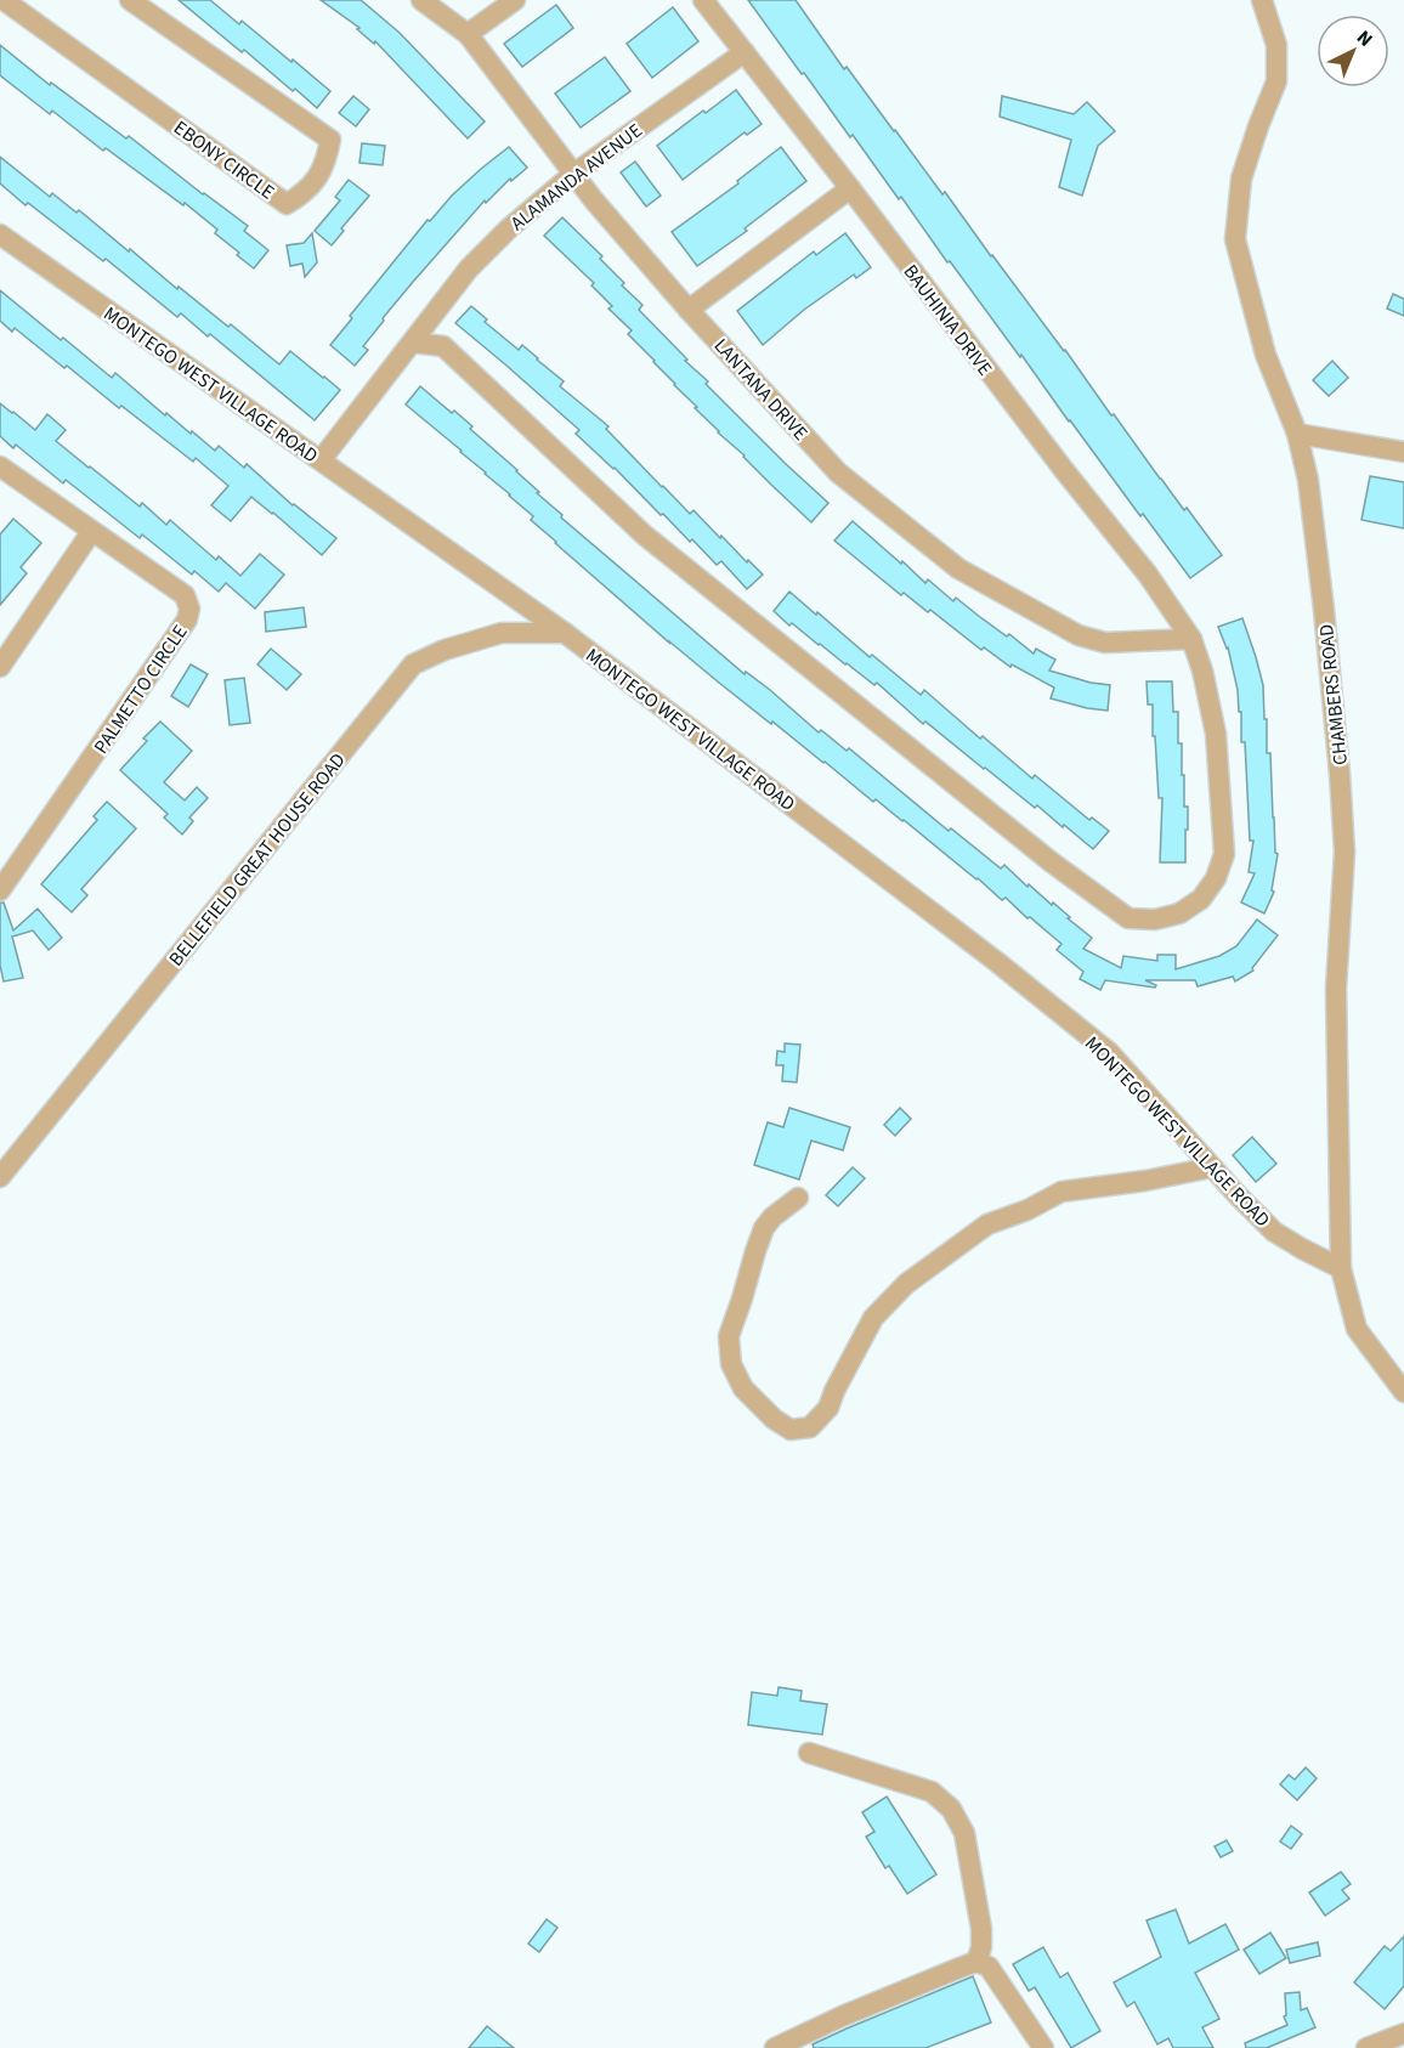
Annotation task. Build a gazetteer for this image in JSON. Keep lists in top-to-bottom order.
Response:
{
  "streets": {
    "street": [
      "EBONY CIRCLE",
      "ALAMANDA AVENUE",
      "BAUHINIA DRIVE",
      "MONTEGO WEST VILLAGE ROAD",
      "LANTANA DRIVE",
      "PALMETTO CIRCLE",
      "CHAMBERS ROAD",
      "BELLEFIELD GREAT HOUSE ROAD"
    ]
  },
  "crossings": [
    ["ALAMANDA AVENUE", "BAUHINIA DRIVE"],
    ["ALAMANDA AVENUE", "MONTEGO WEST VILLAGE ROAD"],
    ["ALAMANDA AVENUE", "LANTANA DRIVE"],
    ["BAUHINIA DRIVE", "LANTANA DRIVE"],
    ["MONTEGO WEST VILLAGE ROAD", "CHAMBERS ROAD"],
    ["MONTEGO WEST VILLAGE ROAD", "BELLEFIELD GREAT HOUSE ROAD"]
  ],
  "north": "top right"
}
